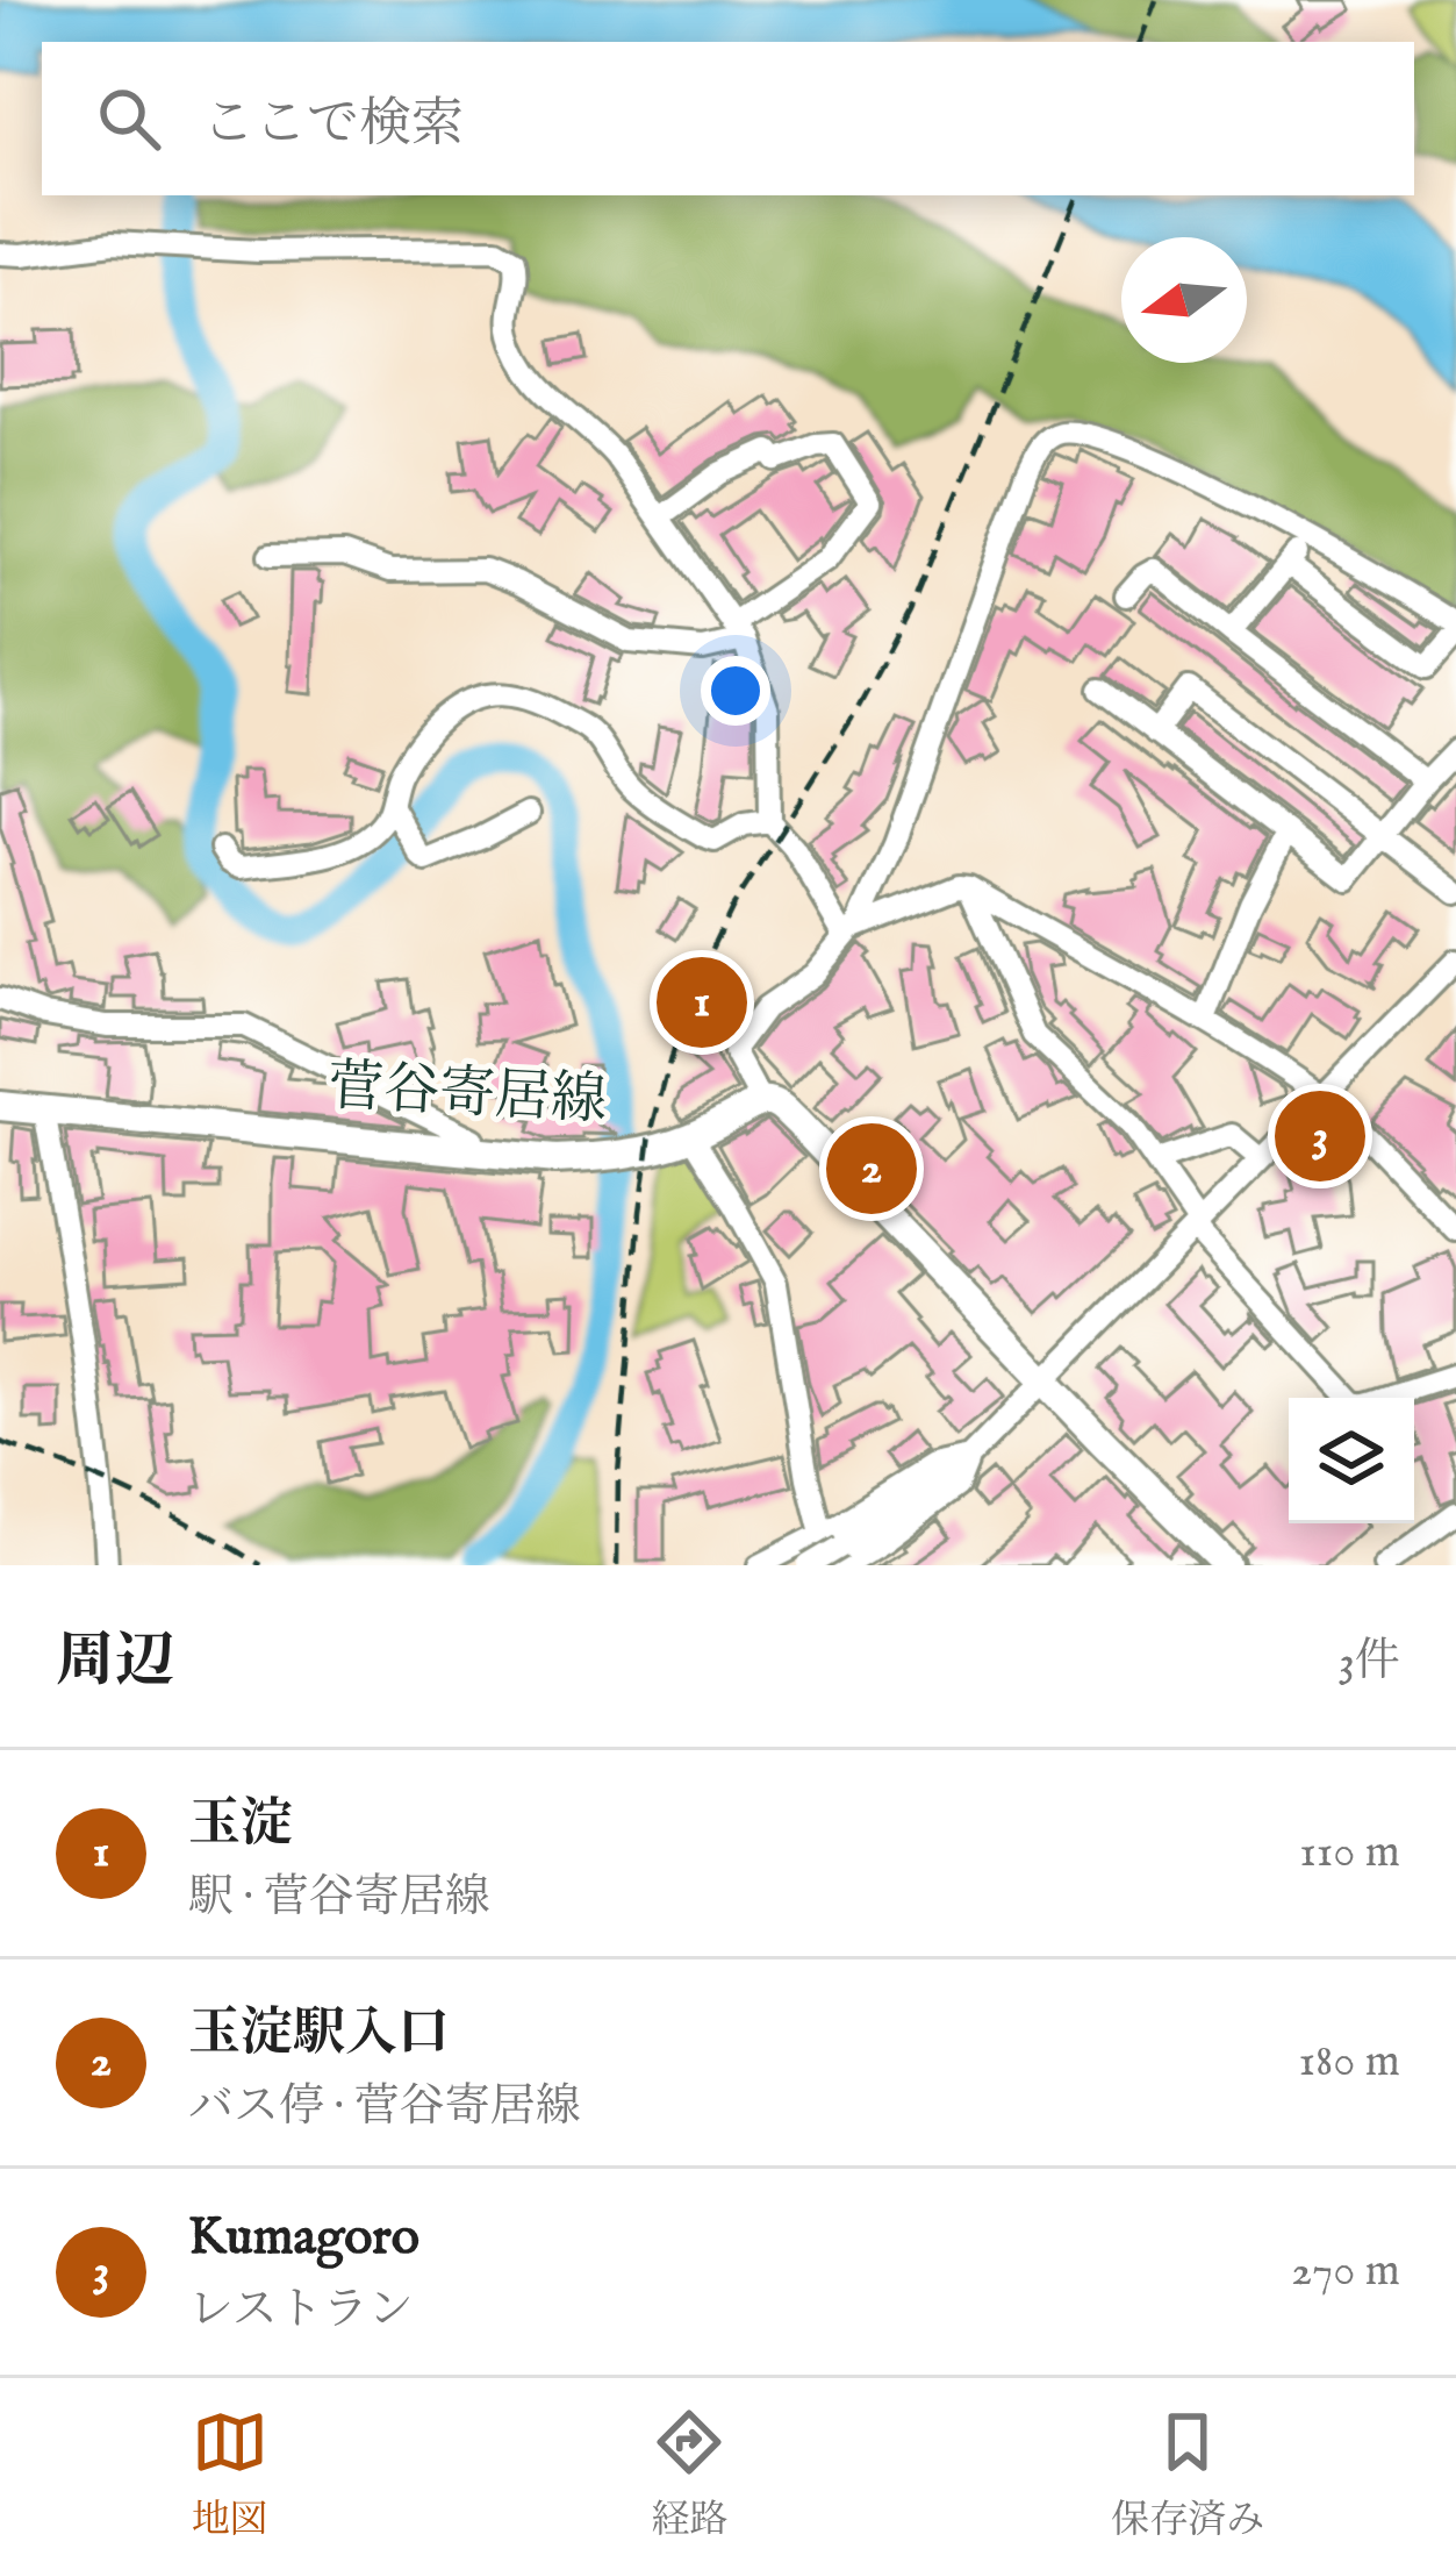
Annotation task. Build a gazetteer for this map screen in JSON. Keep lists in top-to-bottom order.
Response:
{
  "streets": {
    "main road": ["菅谷寄居線"]
  },
  "north": "left",
  "page": {
    "search": "ここで検索",
    "pins": ["1", "3", "2"],
    "heading": ["周辺", "3件"],
    "list": [
      {
        "mark": "1",
        "name": "玉淀",
        "note": "駅 · 菅谷寄居線",
        "value": "110 m"
      },
      {
        "mark": "2",
        "name": "玉淀駅入口",
        "note": "バス停 · 菅谷寄居線",
        "value": "180 m"
      },
      {
        "mark": "3",
        "name": "Kumagoro",
        "note": "レストラン",
        "value": "270 m"
      }
    ],
    "nav": ["地図", "経路", "保存済み"]
  }
}
